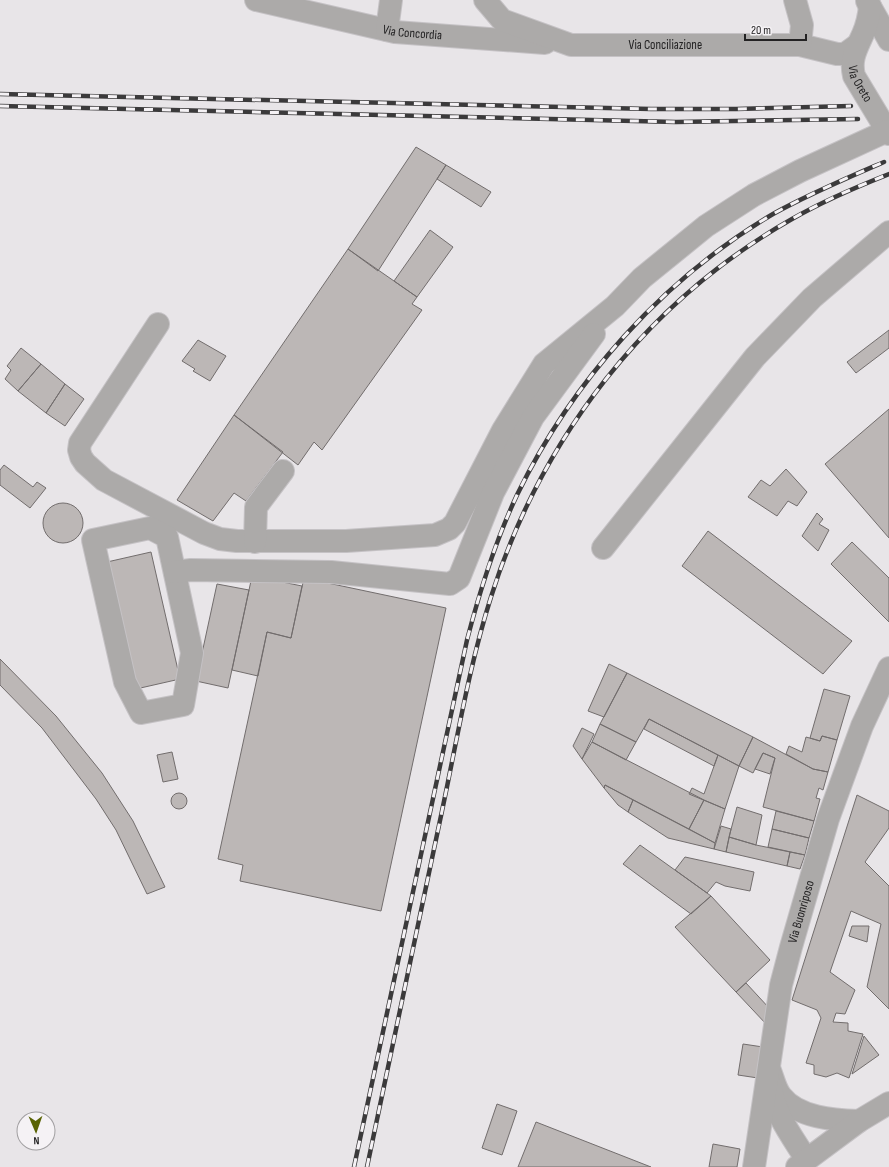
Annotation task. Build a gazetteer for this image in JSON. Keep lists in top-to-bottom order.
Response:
{
  "streets": {
    "street": [
      "Via Concordia",
      "Via Conciliazione",
      "Via Oreto",
      "Via Buonriposo"
    ]
  },
  "crossings": [
    ["Via Concordia", "Via Conciliazione"],
    ["Via Conciliazione", "Via Oreto"]
  ],
  "scale_bar": "20 m",
  "north": "bottom"
}
